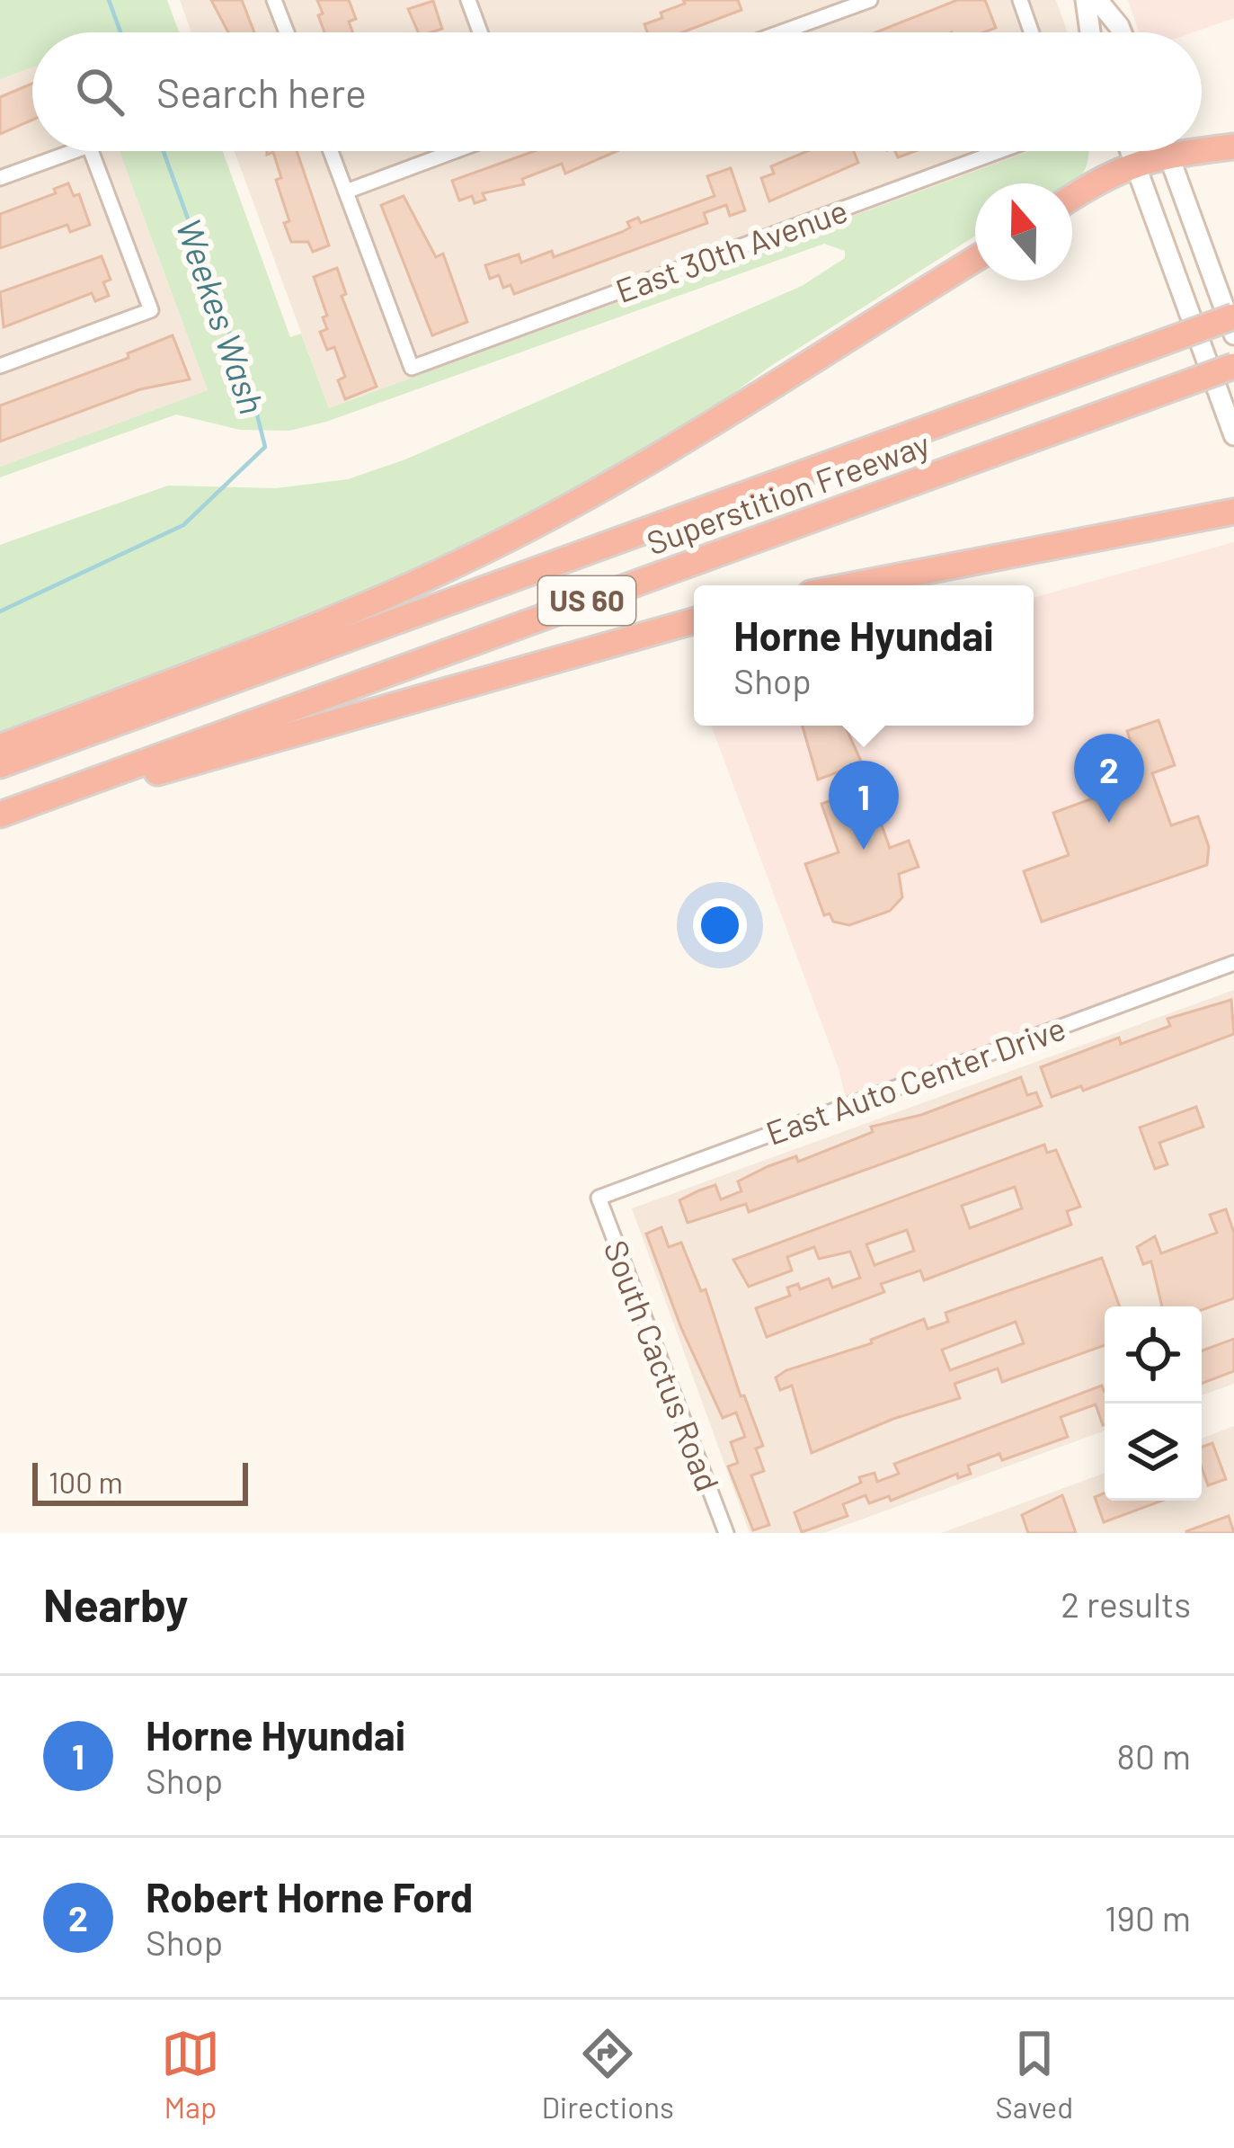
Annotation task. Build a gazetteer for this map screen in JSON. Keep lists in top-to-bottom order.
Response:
{
  "streets": {
    "highway": ["Superstition Freeway", "US 60"],
    "street": ["East 30th Avenue", "East Auto Center Drive", "South Cactus Road"]
  },
  "crossings": [
    ["East Auto Center Drive", "South Cactus Road"]
  ],
  "water": ["Weekes Wash"],
  "scale_bar": "100 m",
  "north": "top",
  "page": {
    "search": "Search here",
    "popup": ["Horne Hyundai", "Shop"],
    "pins": ["2", "1"],
    "scale": "100 m",
    "heading": ["Nearby", "2 results"],
    "list": [
      {
        "mark": "1",
        "name": "Horne Hyundai",
        "note": "Shop",
        "value": "80 m"
      },
      {
        "mark": "2",
        "name": "Robert Horne Ford",
        "note": "Shop",
        "value": "190 m"
      }
    ],
    "nav": ["Map", "Directions", "Saved"]
  }
}
